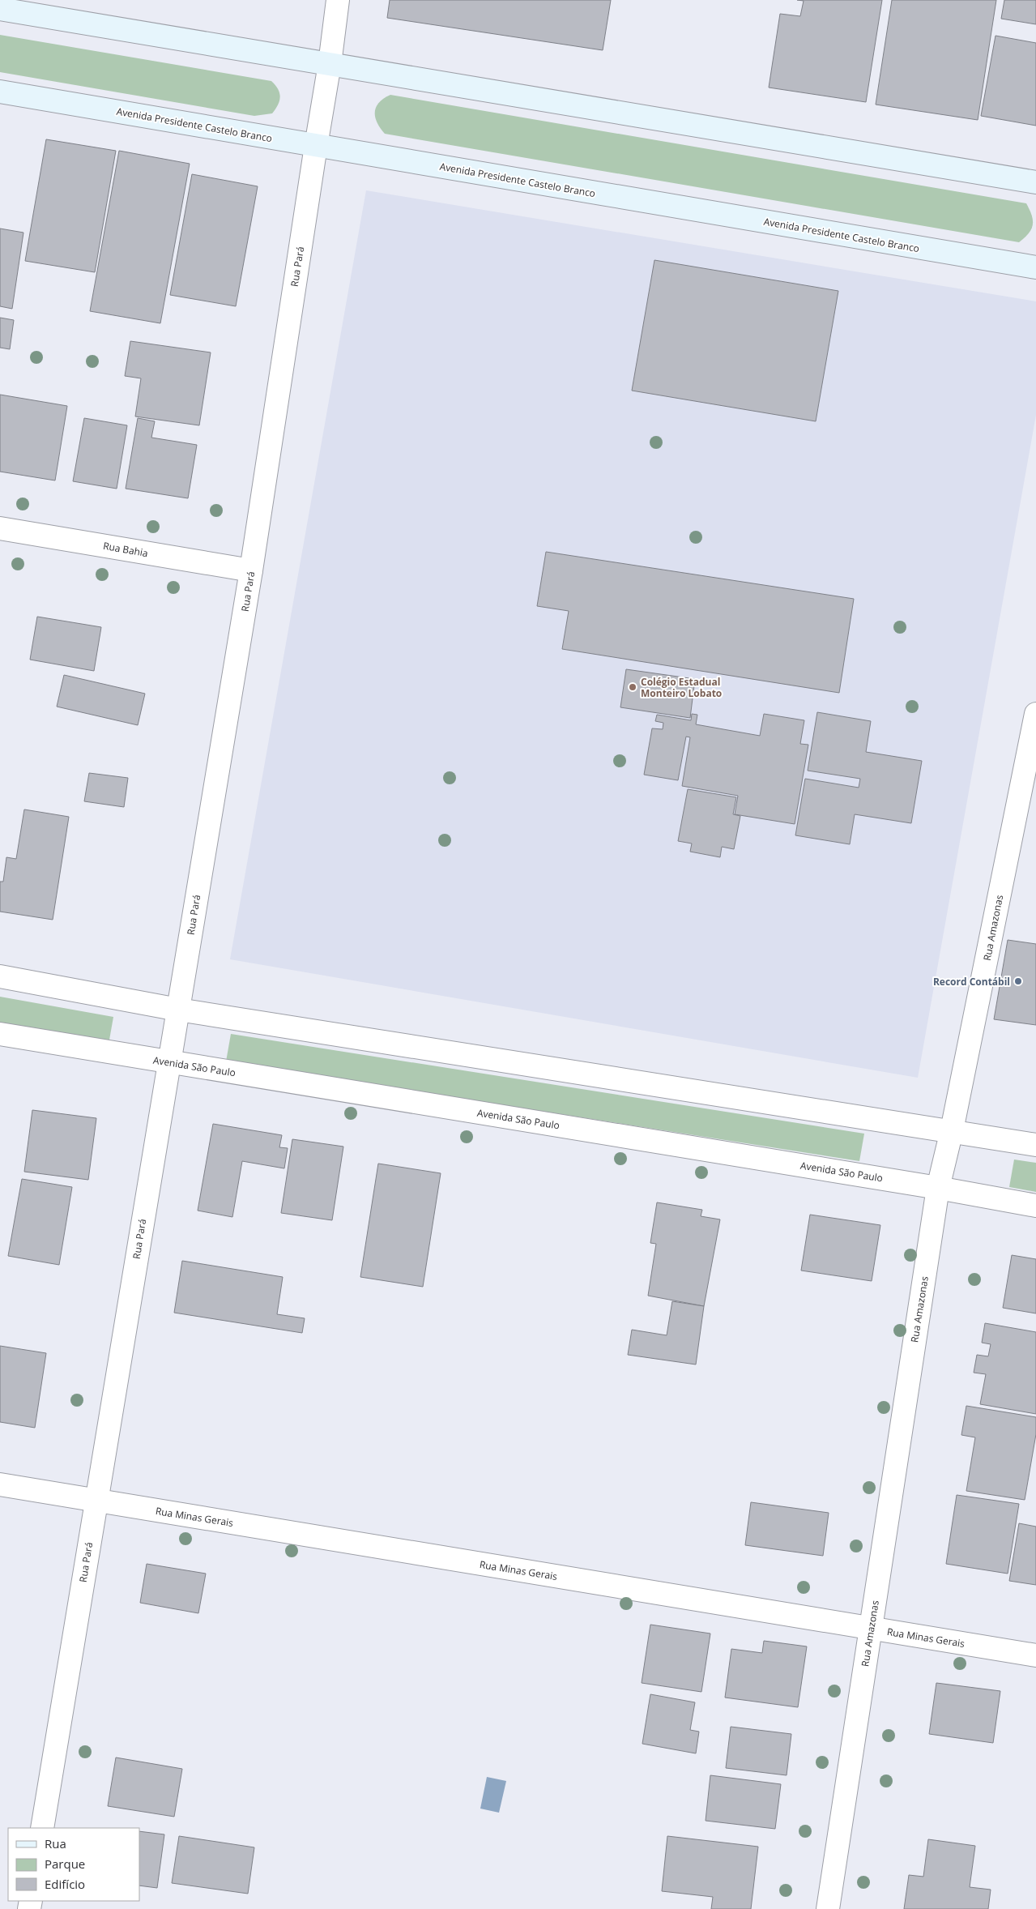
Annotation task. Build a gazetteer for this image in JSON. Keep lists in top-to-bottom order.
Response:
{
  "streets": {
    "main road": ["Avenida Presidente Castelo Branco"],
    "street": [
      "Rua Pará",
      "Rua Bahia",
      "Rua Amazonas",
      "Avenida São Paulo",
      "Rua Minas Gerais"
    ]
  },
  "crossings": [
    ["Avenida Presidente Castelo Branco", "Rua Pará"],
    ["Rua Pará", "Rua Bahia"],
    ["Rua Pará", "Avenida São Paulo"],
    ["Rua Pará", "Rua Minas Gerais"],
    ["Rua Amazonas", "Avenida São Paulo"],
    ["Rua Amazonas", "Rua Minas Gerais"]
  ],
  "places": ["Colégio Estadual Monteiro Lobato", "Record Contábil"],
  "legend": ["Rua", "Parque", "Edifício"]
}
